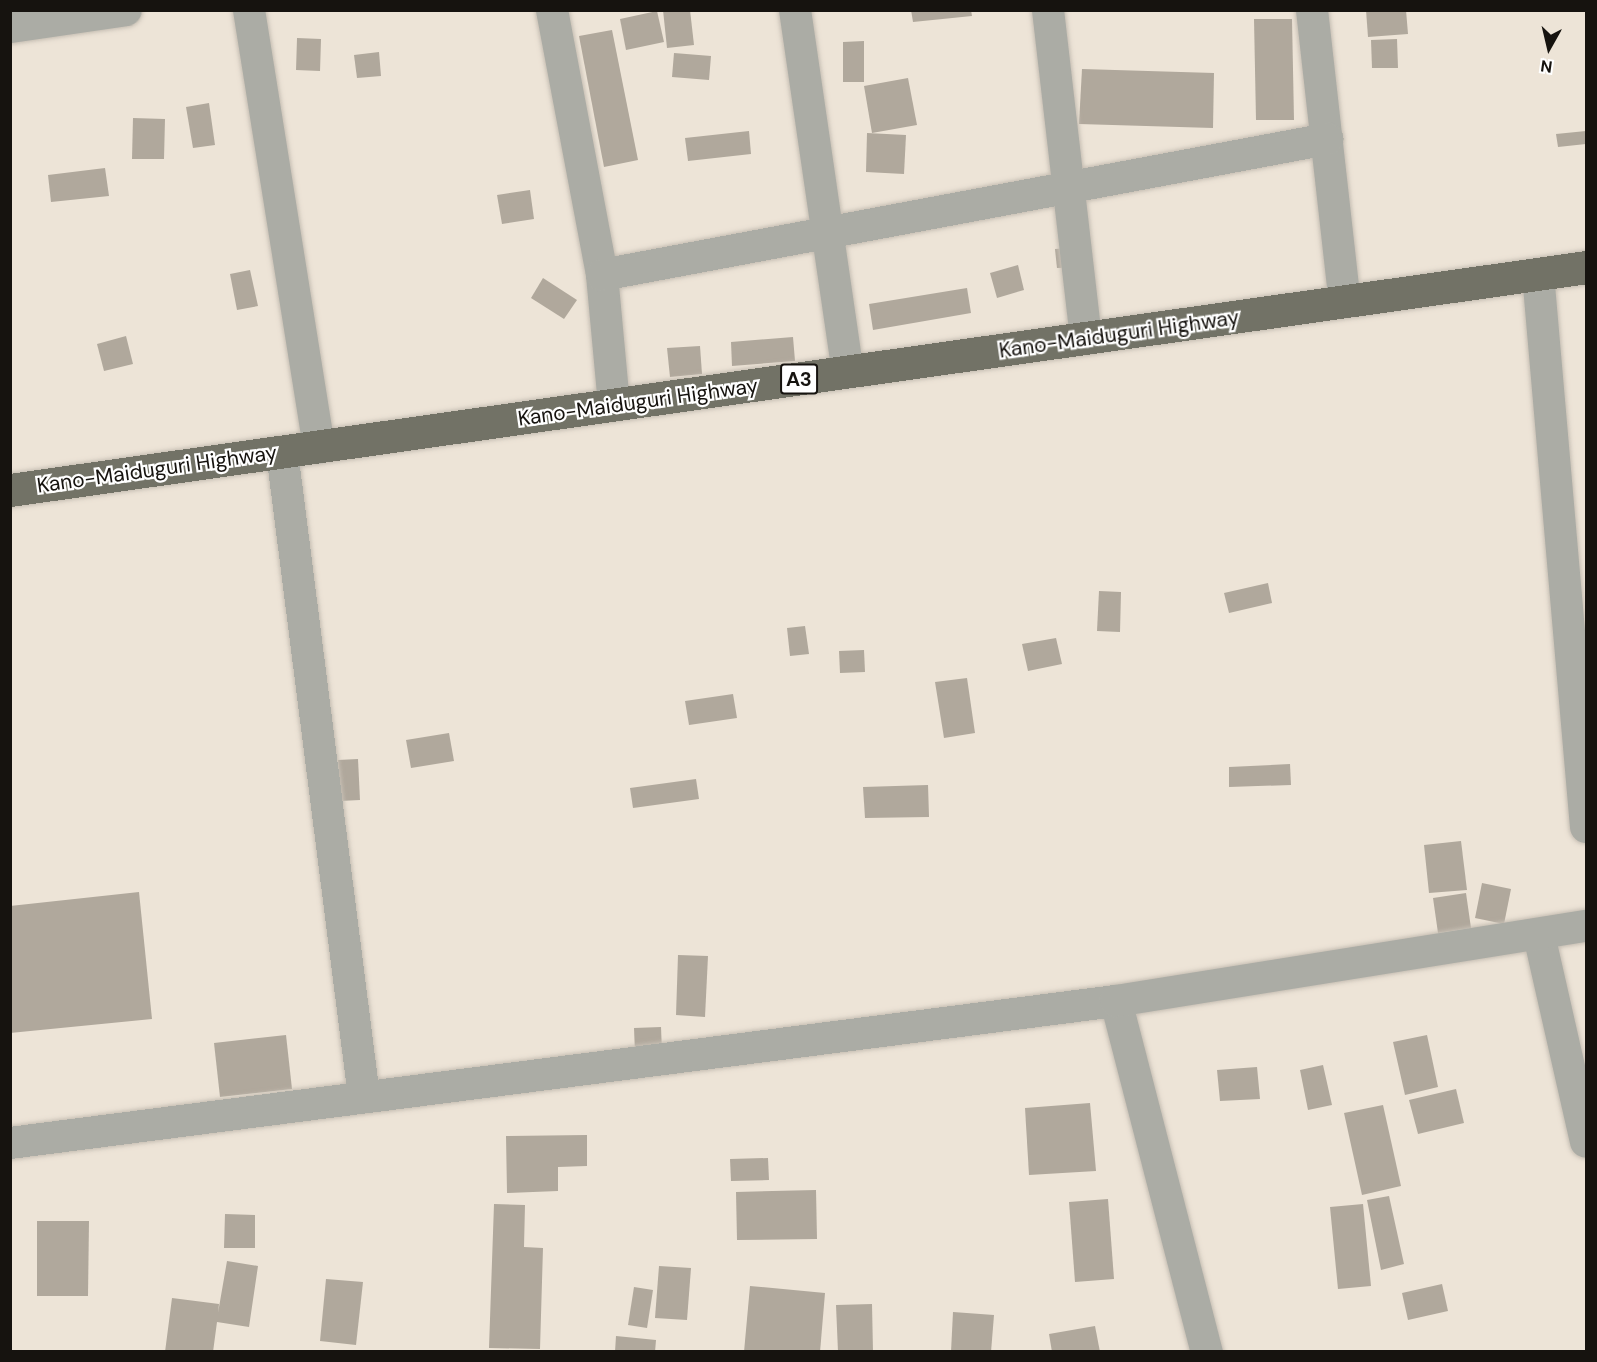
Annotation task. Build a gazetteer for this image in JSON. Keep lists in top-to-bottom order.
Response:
{
  "streets": {
    "highway": ["Kano-Maiduguri Highway", "A3"]
  },
  "north": "bottom"
}
